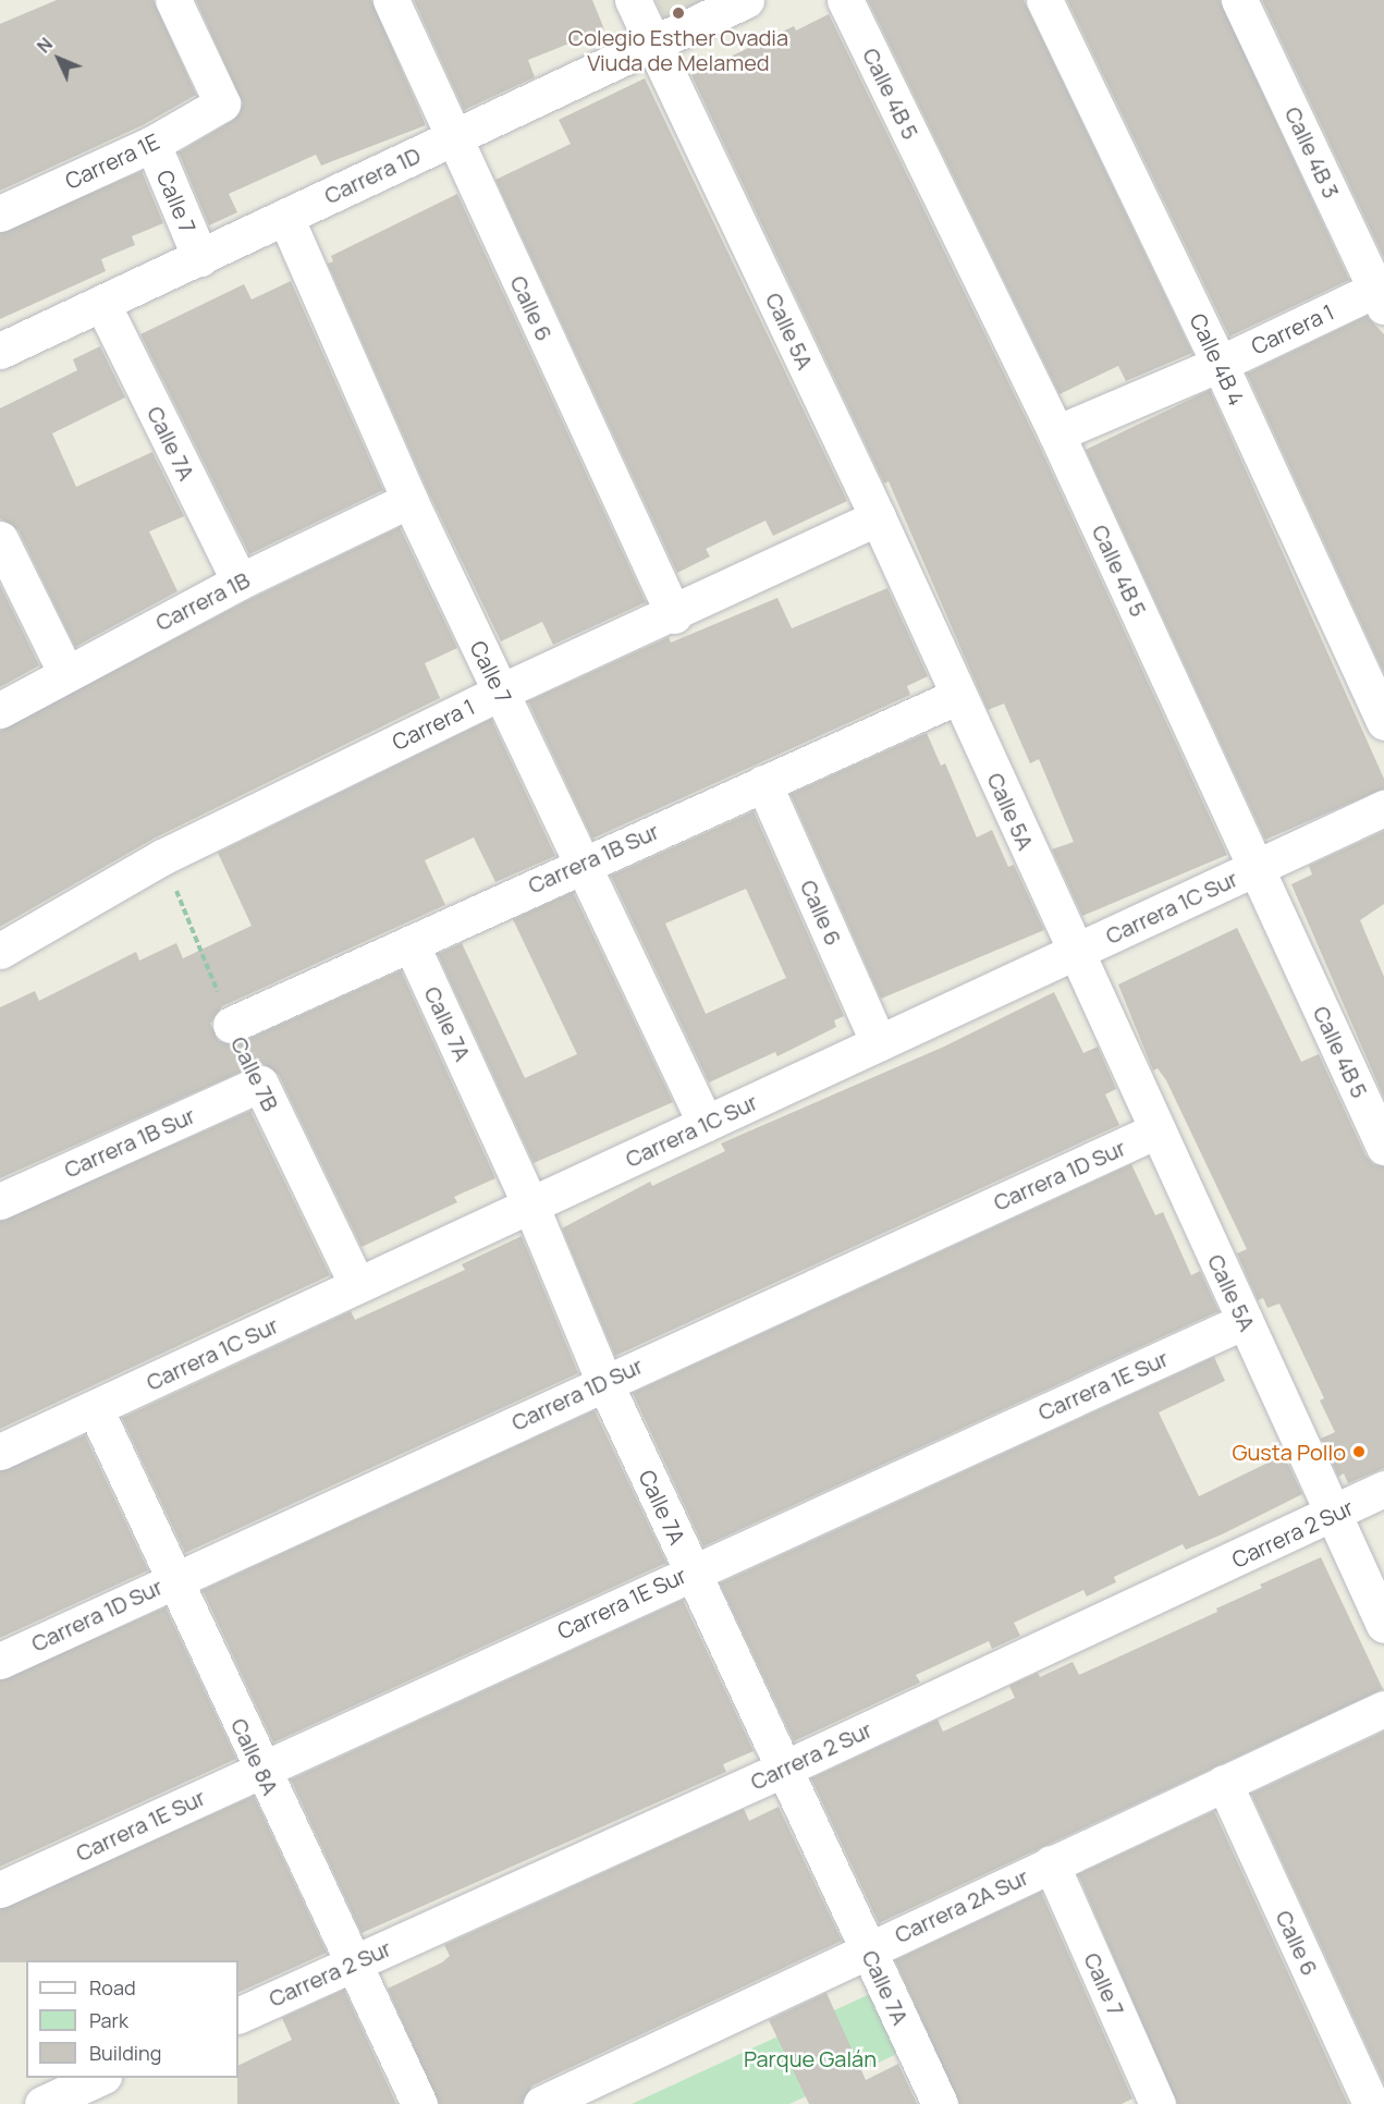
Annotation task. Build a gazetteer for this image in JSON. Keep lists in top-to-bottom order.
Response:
{
  "streets": {
    "street": [
      "Calle 4B 5",
      "Calle 4B 3",
      "Carrera 1E",
      "Carrera 1D",
      "Calle 7",
      "Calle 6",
      "Carrera 1",
      "Calle 5A",
      "Calle 4B 4",
      "Calle 7A",
      "Carrera 1B",
      "Carrera 1B Sur",
      "Carrera 1C Sur",
      "Calle 7B",
      "Carrera 1D Sur",
      "Carrera 1E Sur",
      "Carrera 2 Sur",
      "Calle 8A",
      "Carrera 2A Sur"
    ]
  },
  "crossings": [
    ["Calle 4B 5", "Carrera 1"],
    ["Calle 4B 5", "Carrera 1C Sur"],
    ["Calle 4B 3", "Carrera 1"],
    ["Carrera 1E", "Calle 7"],
    ["Carrera 1D", "Calle 7"],
    ["Carrera 1D", "Calle 6"],
    ["Carrera 1D", "Calle 5A"],
    ["Carrera 1D", "Calle 7A"],
    ["Calle 7", "Carrera 1"],
    ["Calle 7", "Carrera 1B"],
    ["Calle 7", "Carrera 1B Sur"],
    ["Calle 7", "Carrera 1C Sur"],
    ["Calle 7", "Carrera 2A Sur"],
    ["Calle 6", "Carrera 1"],
    ["Calle 6", "Carrera 1B Sur"],
    ["Calle 6", "Carrera 1C Sur"],
    ["Calle 6", "Carrera 2A Sur"],
    ["Carrera 1", "Calle 5A"],
    ["Carrera 1", "Calle 4B 4"],
    ["Carrera 1", "Calle 7B"],
    ["Calle 5A", "Carrera 1B Sur"],
    ["Calle 5A", "Carrera 1C Sur"],
    ["Calle 5A", "Carrera 1D Sur"],
    ["Calle 5A", "Carrera 1E Sur"],
    ["Calle 5A", "Carrera 2 Sur"],
    ["Calle 7A", "Carrera 1B"],
    ["Calle 7A", "Carrera 1B Sur"],
    ["Calle 7A", "Carrera 1C Sur"],
    ["Calle 7A", "Carrera 1D Sur"],
    ["Calle 7A", "Carrera 1E Sur"],
    ["Calle 7A", "Carrera 2 Sur"],
    ["Calle 7A", "Carrera 2A Sur"],
    ["Carrera 1B Sur", "Calle 7B"],
    ["Carrera 1C Sur", "Calle 7B"],
    ["Carrera 1C Sur", "Calle 8A"],
    ["Carrera 1D Sur", "Calle 8A"],
    ["Carrera 1E Sur", "Calle 8A"],
    ["Carrera 2 Sur", "Calle 8A"]
  ],
  "parks": ["Parque Galán"],
  "places": ["Colegio Esther Ovadia Viuda de Melamed", "Gusta Pollo"],
  "legend": ["Road", "Park", "Building"],
  "north": "top left"
}
